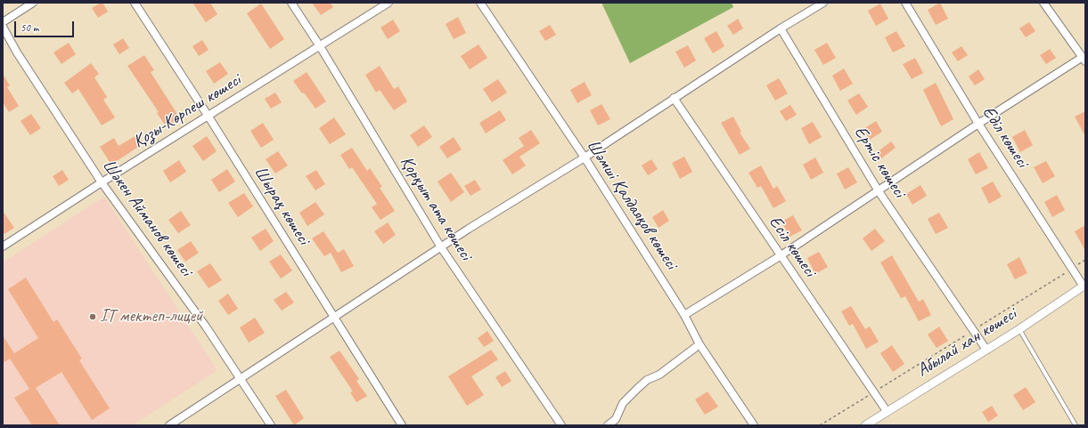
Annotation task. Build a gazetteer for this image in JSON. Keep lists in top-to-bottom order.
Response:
{
  "streets": {
    "street": [
      "Қозы-Көрпеш көшесі",
      "Еділ көшесі",
      "Ертіс көшесі",
      "Шәмші Қалдаяқов көшесі",
      "Шырақ көшесі",
      "Қорқыт ата көшесі",
      "Шәкен Айманов көшесі",
      "Есіл көшесі",
      "Абылай хан көшесі"
    ]
  },
  "crossings": [
    ["Қозы-Көрпеш көшесі", "Шырақ көшесі"],
    ["Қозы-Көрпеш көшесі", "Қорқыт ата көшесі"],
    ["Қозы-Көрпеш көшесі", "Шәкен Айманов көшесі"],
    ["Еділ көшесі", "Абылай хан көшесі"],
    ["Ертіс көшесі", "Абылай хан көшесі"],
    ["Есіл көшесі", "Абылай хан көшесі"]
  ],
  "places": ["IT мектеп-лицей"],
  "scale_bar": "50 m"
}
